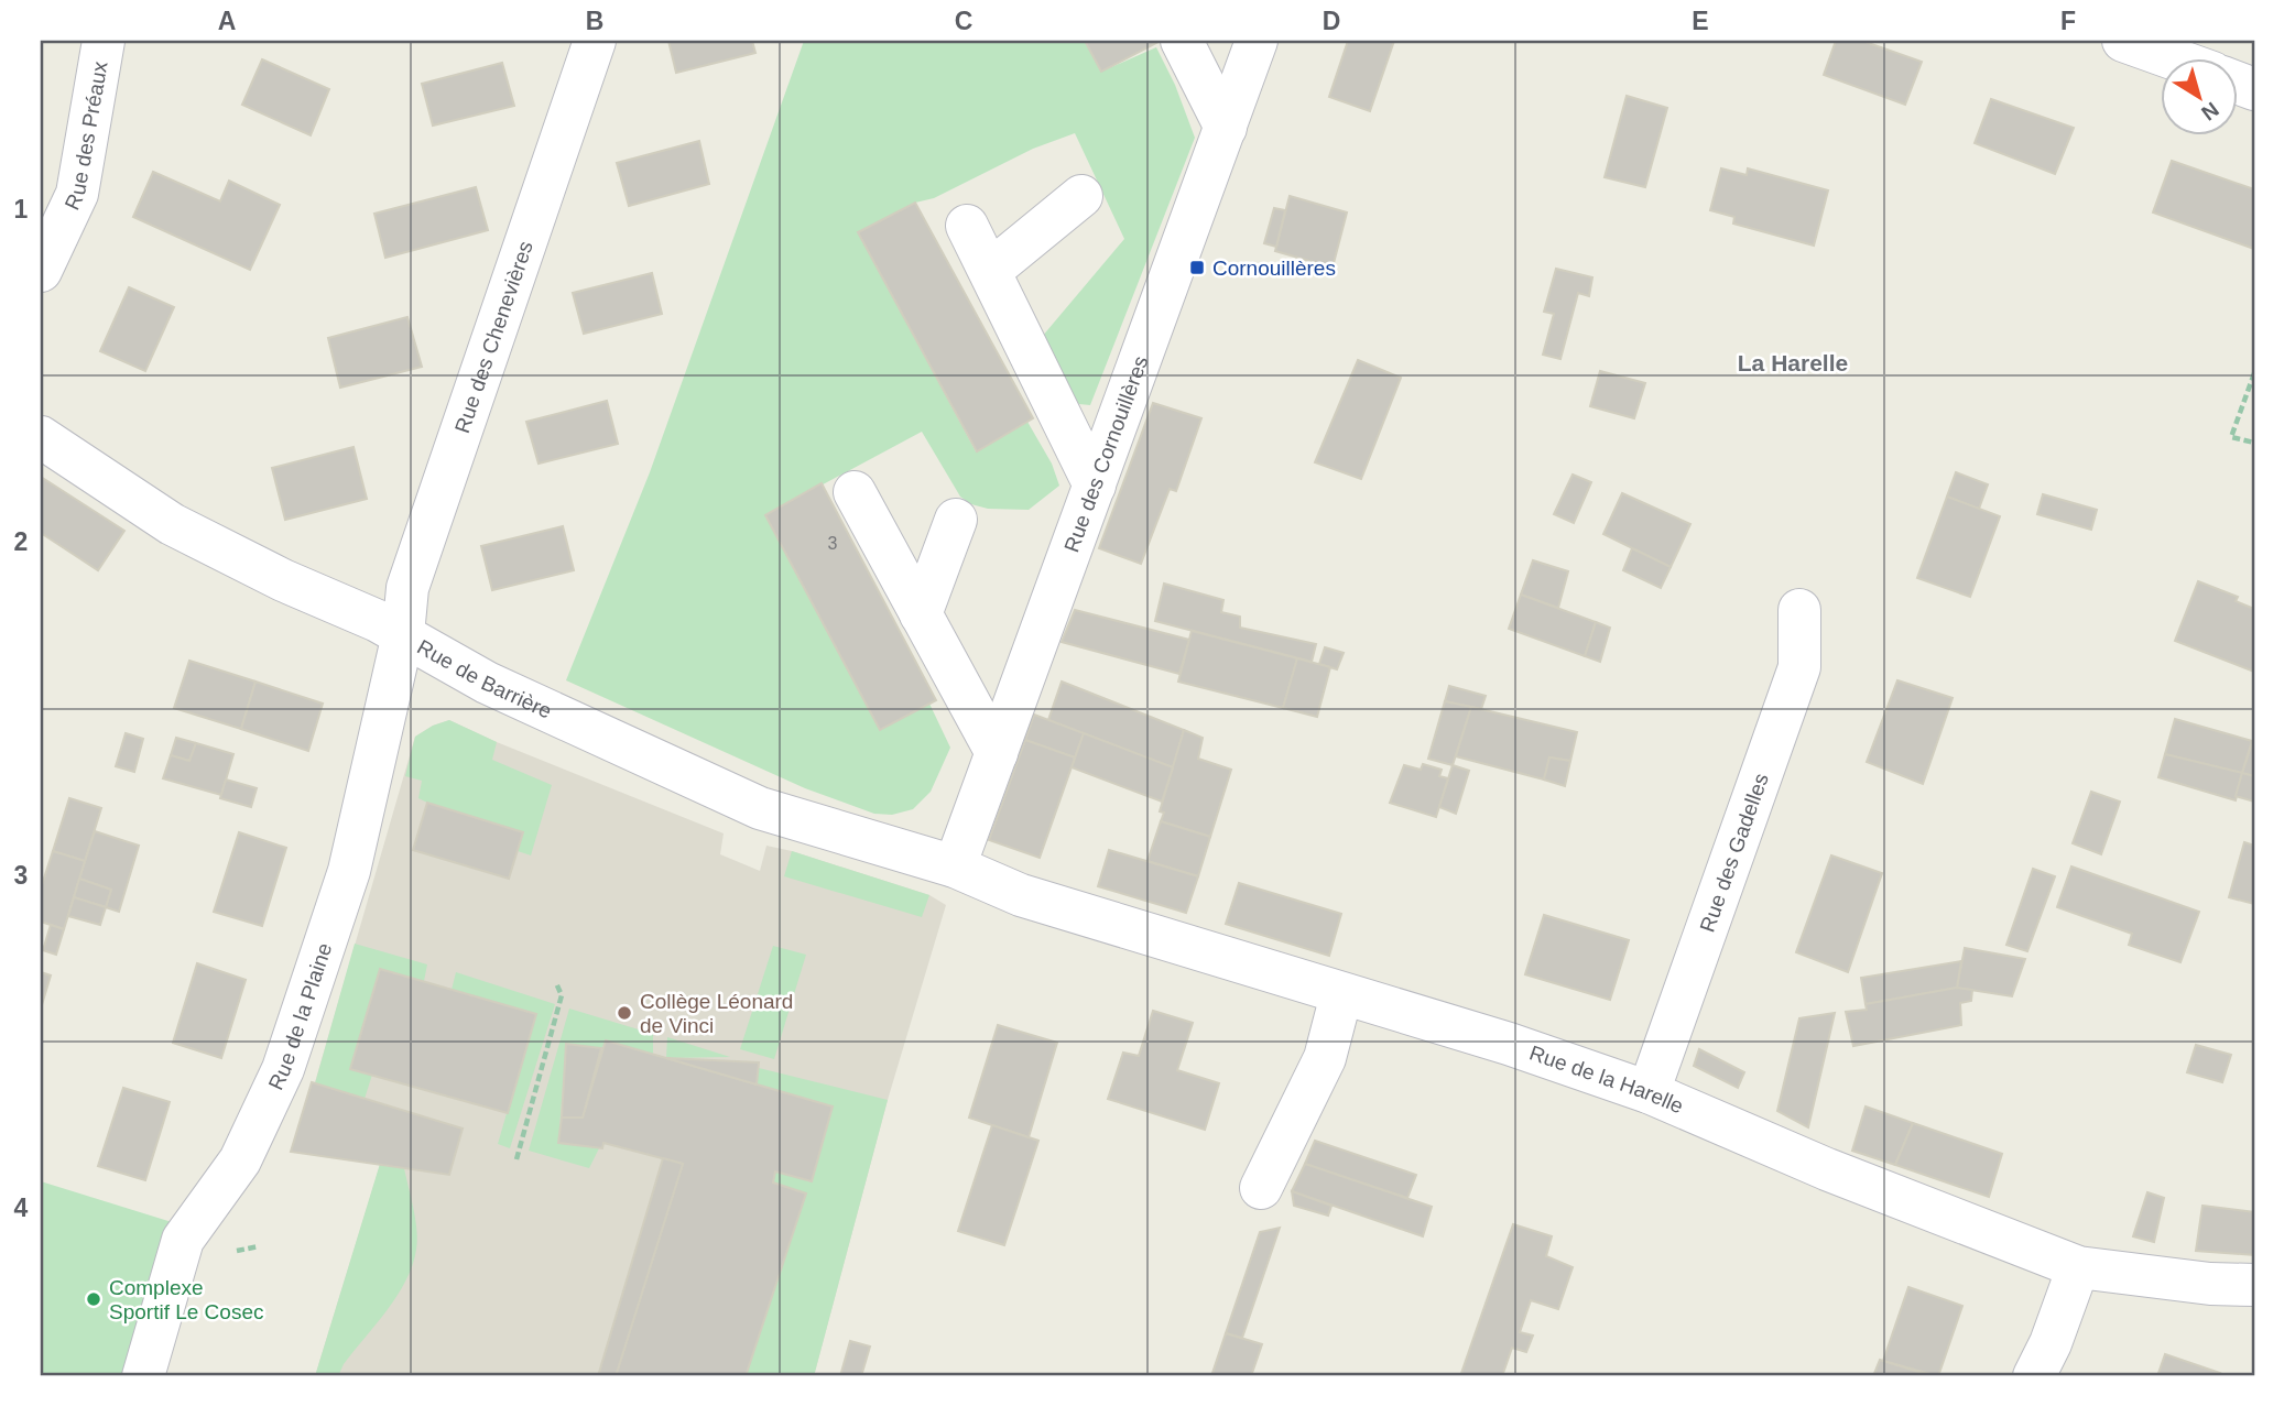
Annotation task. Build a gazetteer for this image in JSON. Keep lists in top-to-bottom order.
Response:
{
  "streets": {
    "street": [
      "Rue des Préaux",
      "Rue des Chenevières",
      "Rue des Cornouillères",
      "Rue de Barrière",
      "Rue des Gadelles",
      "Rue de la Plaine",
      "Rue de la Harelle"
    ]
  },
  "crossings": [
    ["Rue des Chenevières", "Rue de Barrière"],
    ["Rue des Chenevières", "Rue de la Plaine"],
    ["Rue des Cornouillères", "Rue de Barrière"],
    ["Rue des Cornouillères", "Rue de la Harelle"],
    ["Rue de Barrière", "Rue de la Plaine"],
    ["Rue de Barrière", "Rue de la Harelle"],
    ["Rue des Gadelles", "Rue de la Harelle"]
  ],
  "districts": ["La Harelle"],
  "places": {
    "transit": ["Cornouillères"],
    "other": ["Collège Léonard de Vinci", "Complexe Sportif Le Cosec"]
  },
  "house_numbers": ["3"],
  "north": "bottom right",
  "grid": {
    "columns": [
      "A",
      "B",
      "C",
      "D",
      "E",
      "F"
    ],
    "rows": [
      "1",
      "2",
      "3",
      "4"
    ]
  }
}
